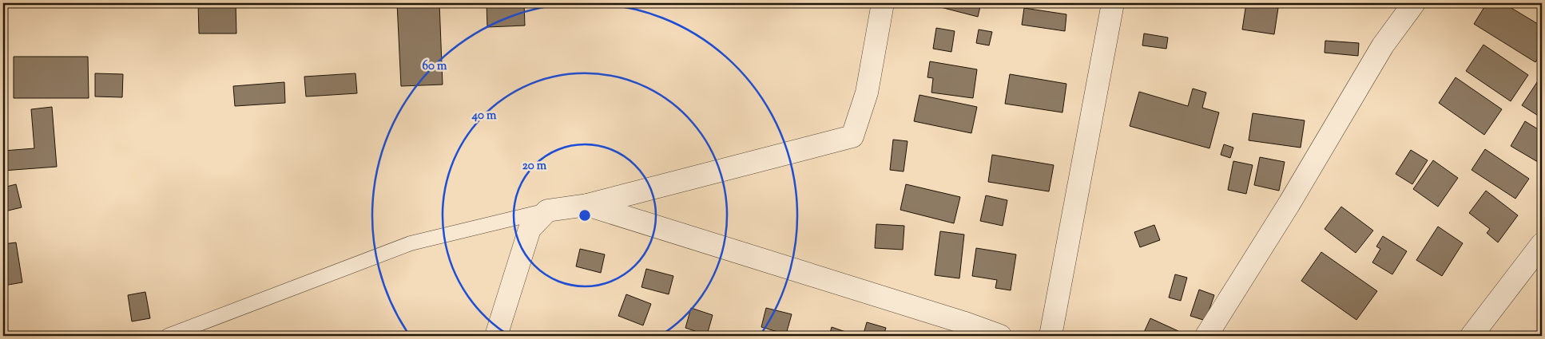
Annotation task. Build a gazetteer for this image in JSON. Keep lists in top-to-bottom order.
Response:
{
  "rings": ["60 m", "40 m", "20 m"]
}
